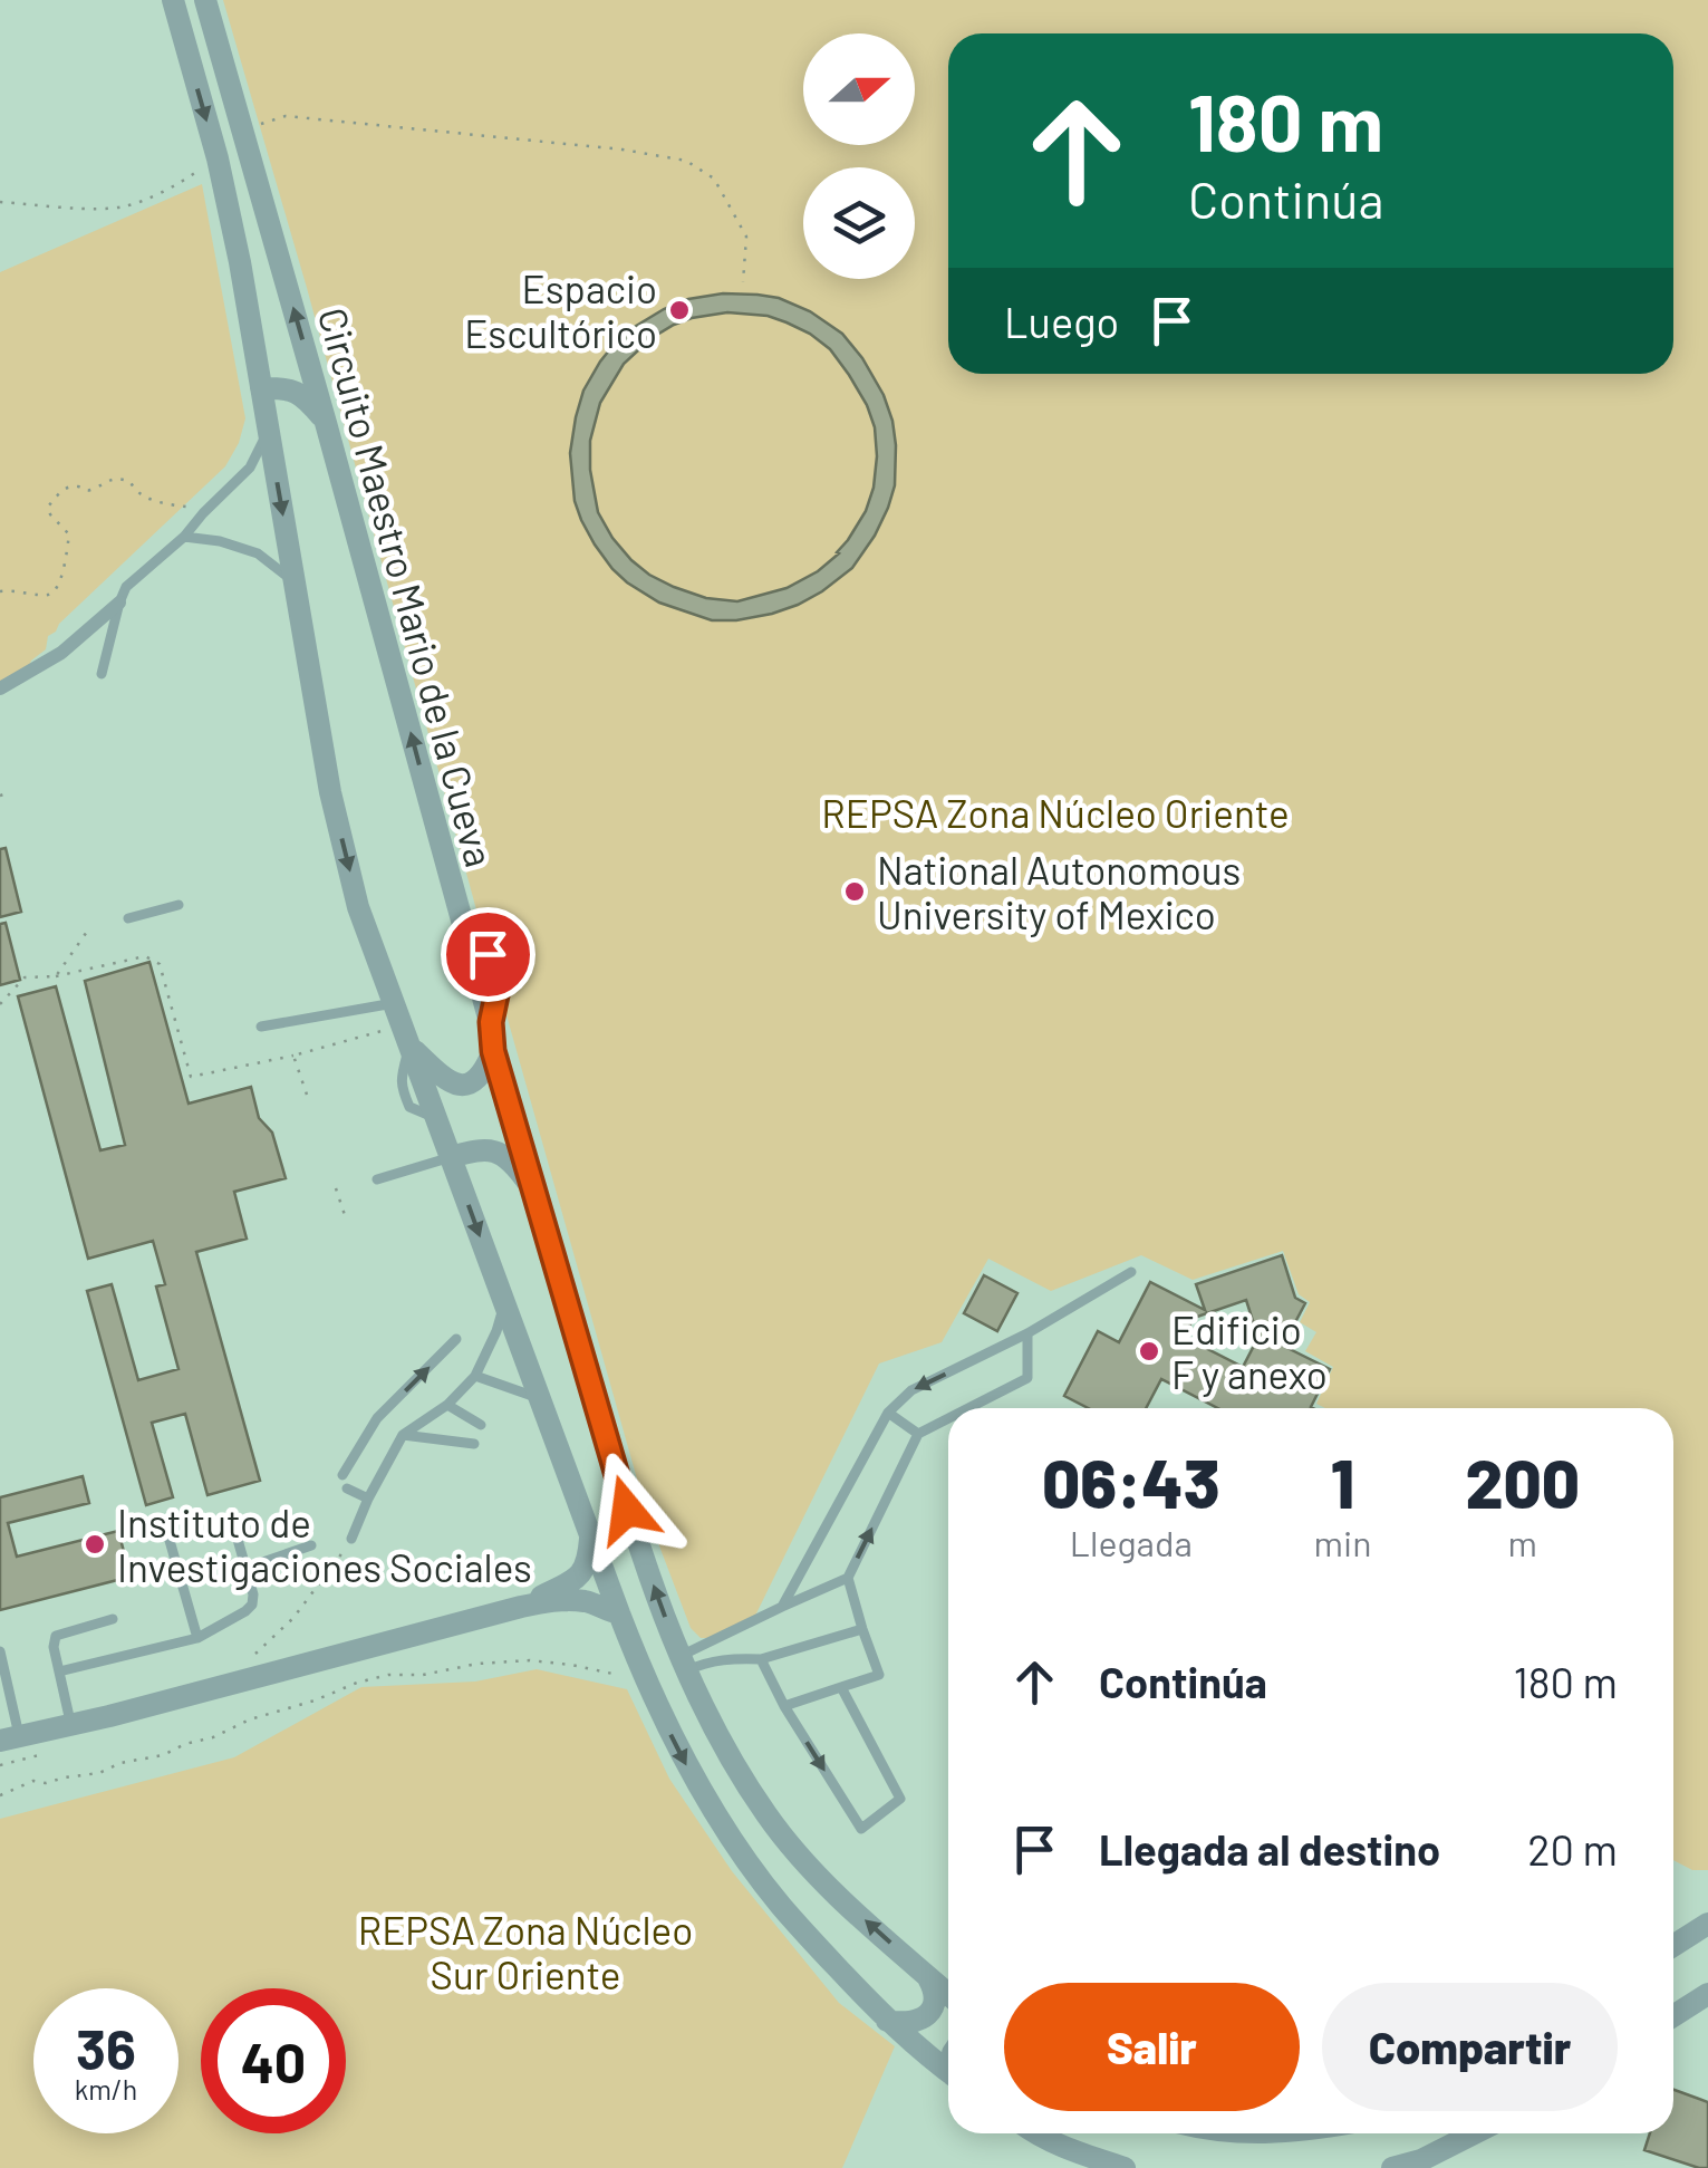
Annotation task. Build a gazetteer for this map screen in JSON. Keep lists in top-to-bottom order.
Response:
{
  "streets": {
    "street": ["Circuito Maestro Mario de la Cueva"]
  },
  "parks": ["REPSA Zona Núcleo Oriente", "REPSA Zona Núcleo Sur Oriente"],
  "places": [
    "Espacio Escultórico",
    "National Autonomous University of Mexico",
    "Edificio F y anexo",
    "Instituto de Investigaciones Sociales"
  ],
  "north": "right",
  "page": {
    "turn": ["180 m", "Continúa"],
    "then": "Luego",
    "eta": [
      "06:43",
      "Llegada",
      "1",
      "min",
      "200",
      "m"
    ],
    "list": [
      {
        "name": "Continúa",
        "value": "180 m"
      },
      {
        "name": "Llegada al destino",
        "value": "20 m"
      }
    ],
    "buttons": ["Salir", "Compartir"],
    "speed": "36 km/h",
    "limit": "40"
  }
}
